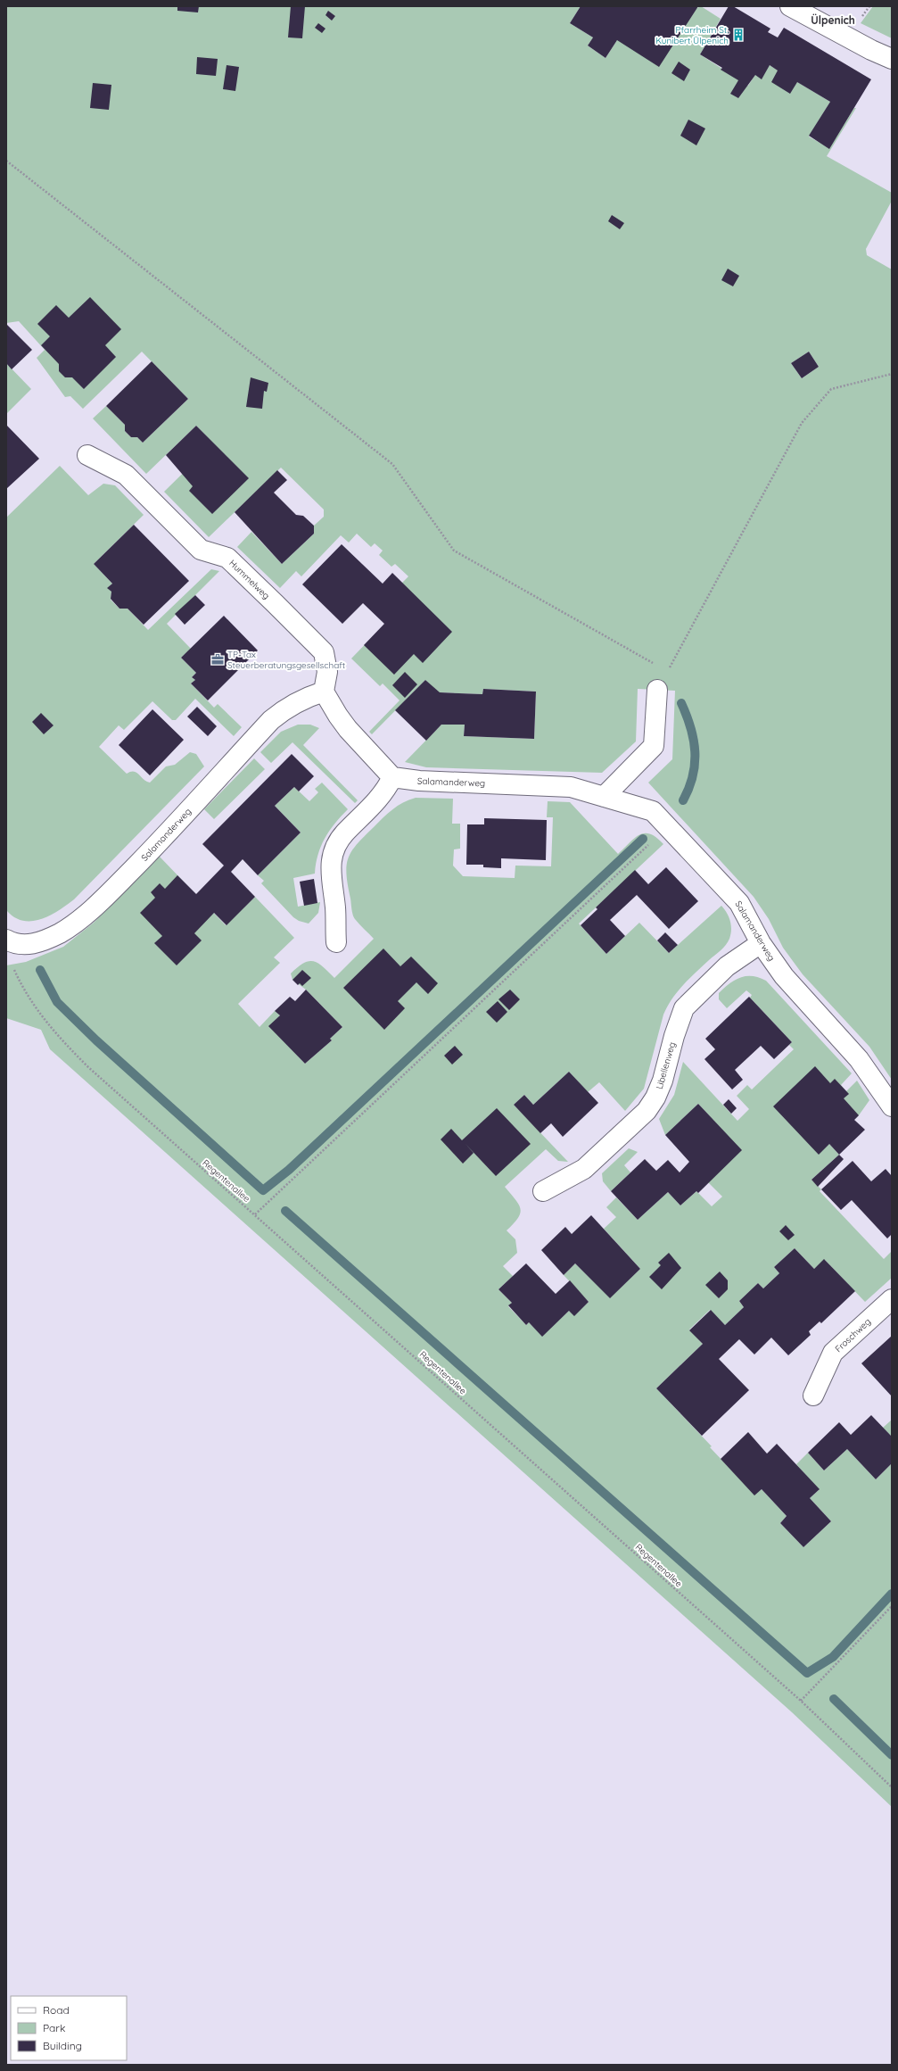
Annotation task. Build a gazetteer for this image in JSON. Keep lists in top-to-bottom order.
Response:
{
  "streets": {
    "street": [
      "Hummelweg",
      "Salamanderweg",
      "Libellenweg",
      "Froschweg"
    ],
    "path": ["Regentenallee"]
  },
  "crossings": [
    ["Hummelweg", "Salamanderweg"],
    ["Salamanderweg", "Libellenweg"]
  ],
  "districts": ["Ülpenich"],
  "places": {
    "building": ["Pfarrheim St. Kunibert Ülpenich"],
    "office": ["TP-Tax Steuerberatungsgesellschaft"]
  },
  "legend": ["Road", "Park", "Building"]
}
